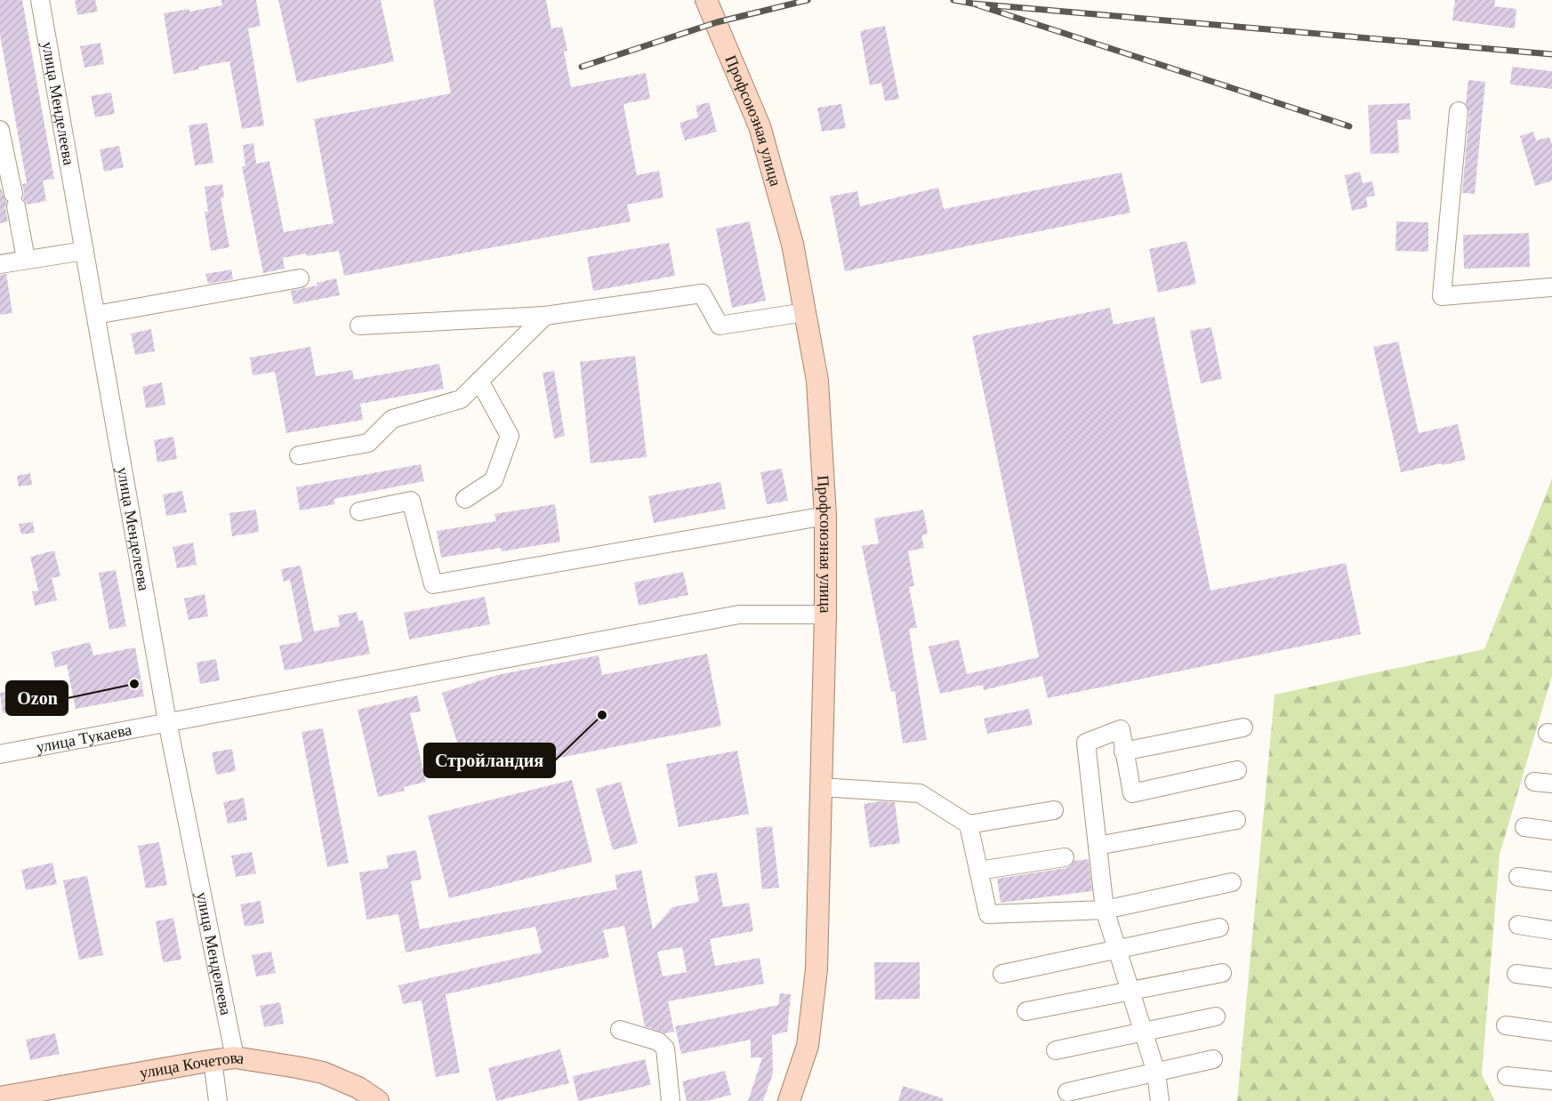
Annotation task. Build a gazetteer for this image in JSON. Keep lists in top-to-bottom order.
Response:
{
  "streets": {
    "main road": ["Профсоюзная улица", "улица Кочетова"],
    "street": ["улица Менделеева", "улица Тукаева"]
  },
  "crossings": [
    ["улица Менделеева", "улица Тукаева"],
    ["улица Менделеева", "улица Кочетова"],
    ["Профсоюзная улица", "улица Тукаева"]
  ],
  "places": ["Ozon", "Стройландия"]
}
